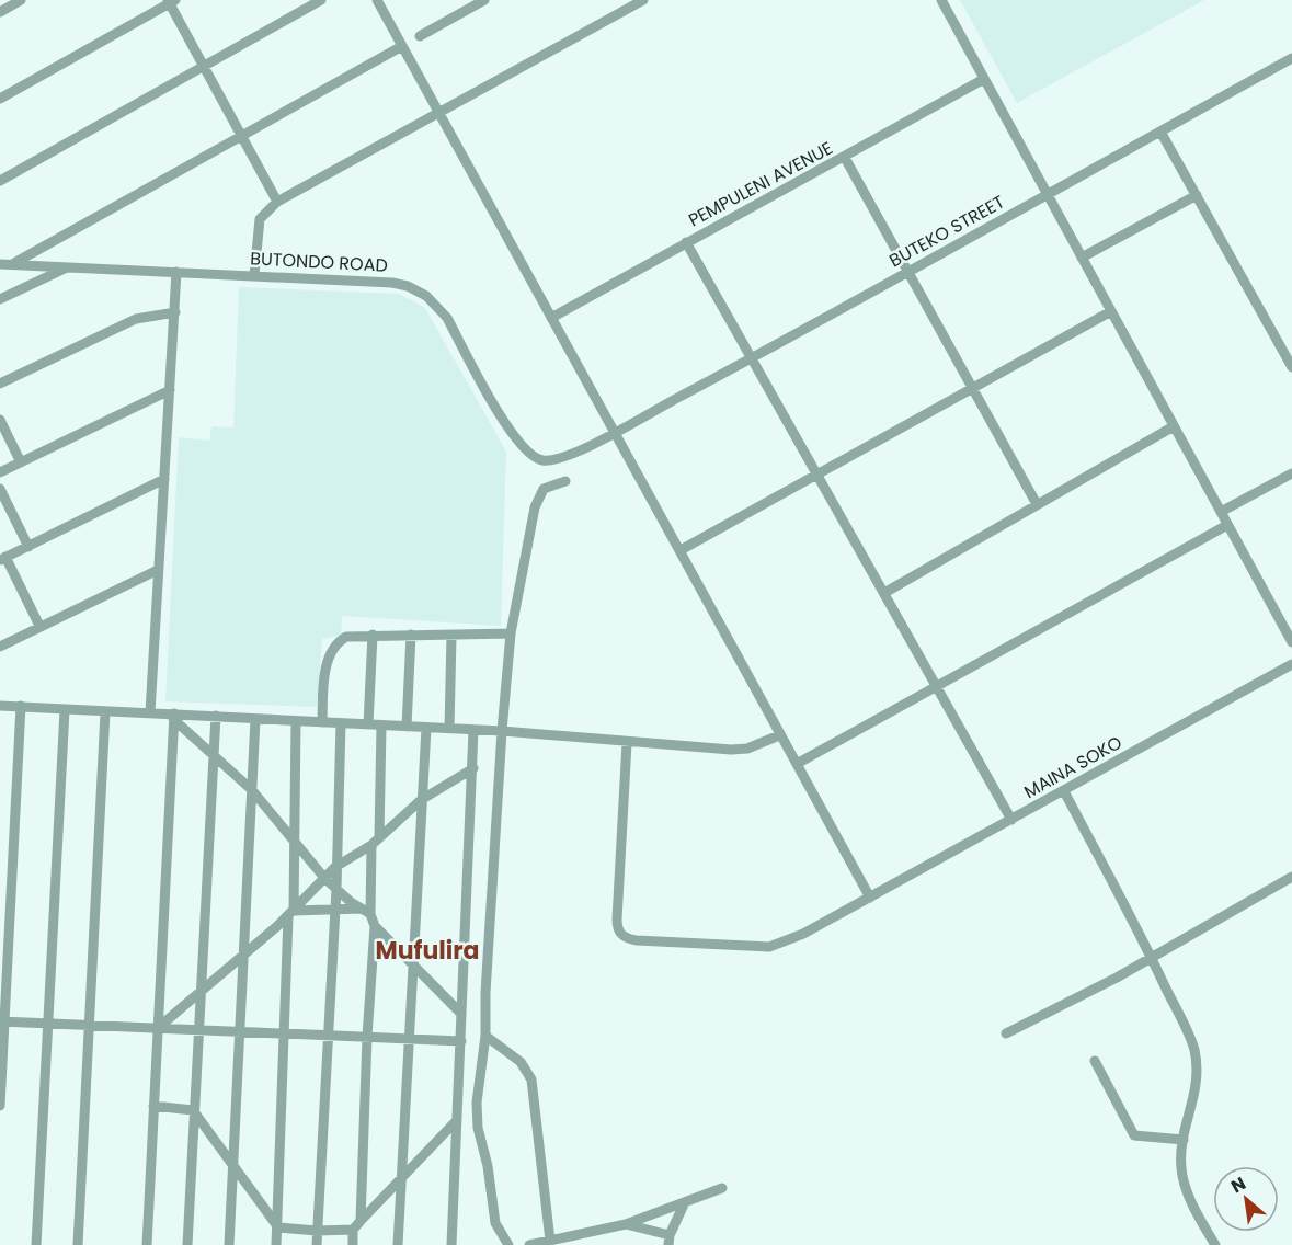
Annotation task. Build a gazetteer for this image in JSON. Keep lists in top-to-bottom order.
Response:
{
  "streets": {
    "street": [
      "PEMPULENI AVENUE",
      "BUTEKO STREET",
      "BUTONDO ROAD",
      "MAINA SOKO"
    ]
  },
  "crossings": [
    ["BUTEKO STREET", "BUTONDO ROAD"]
  ],
  "districts": ["Mufulira"],
  "north": "top left"
}
